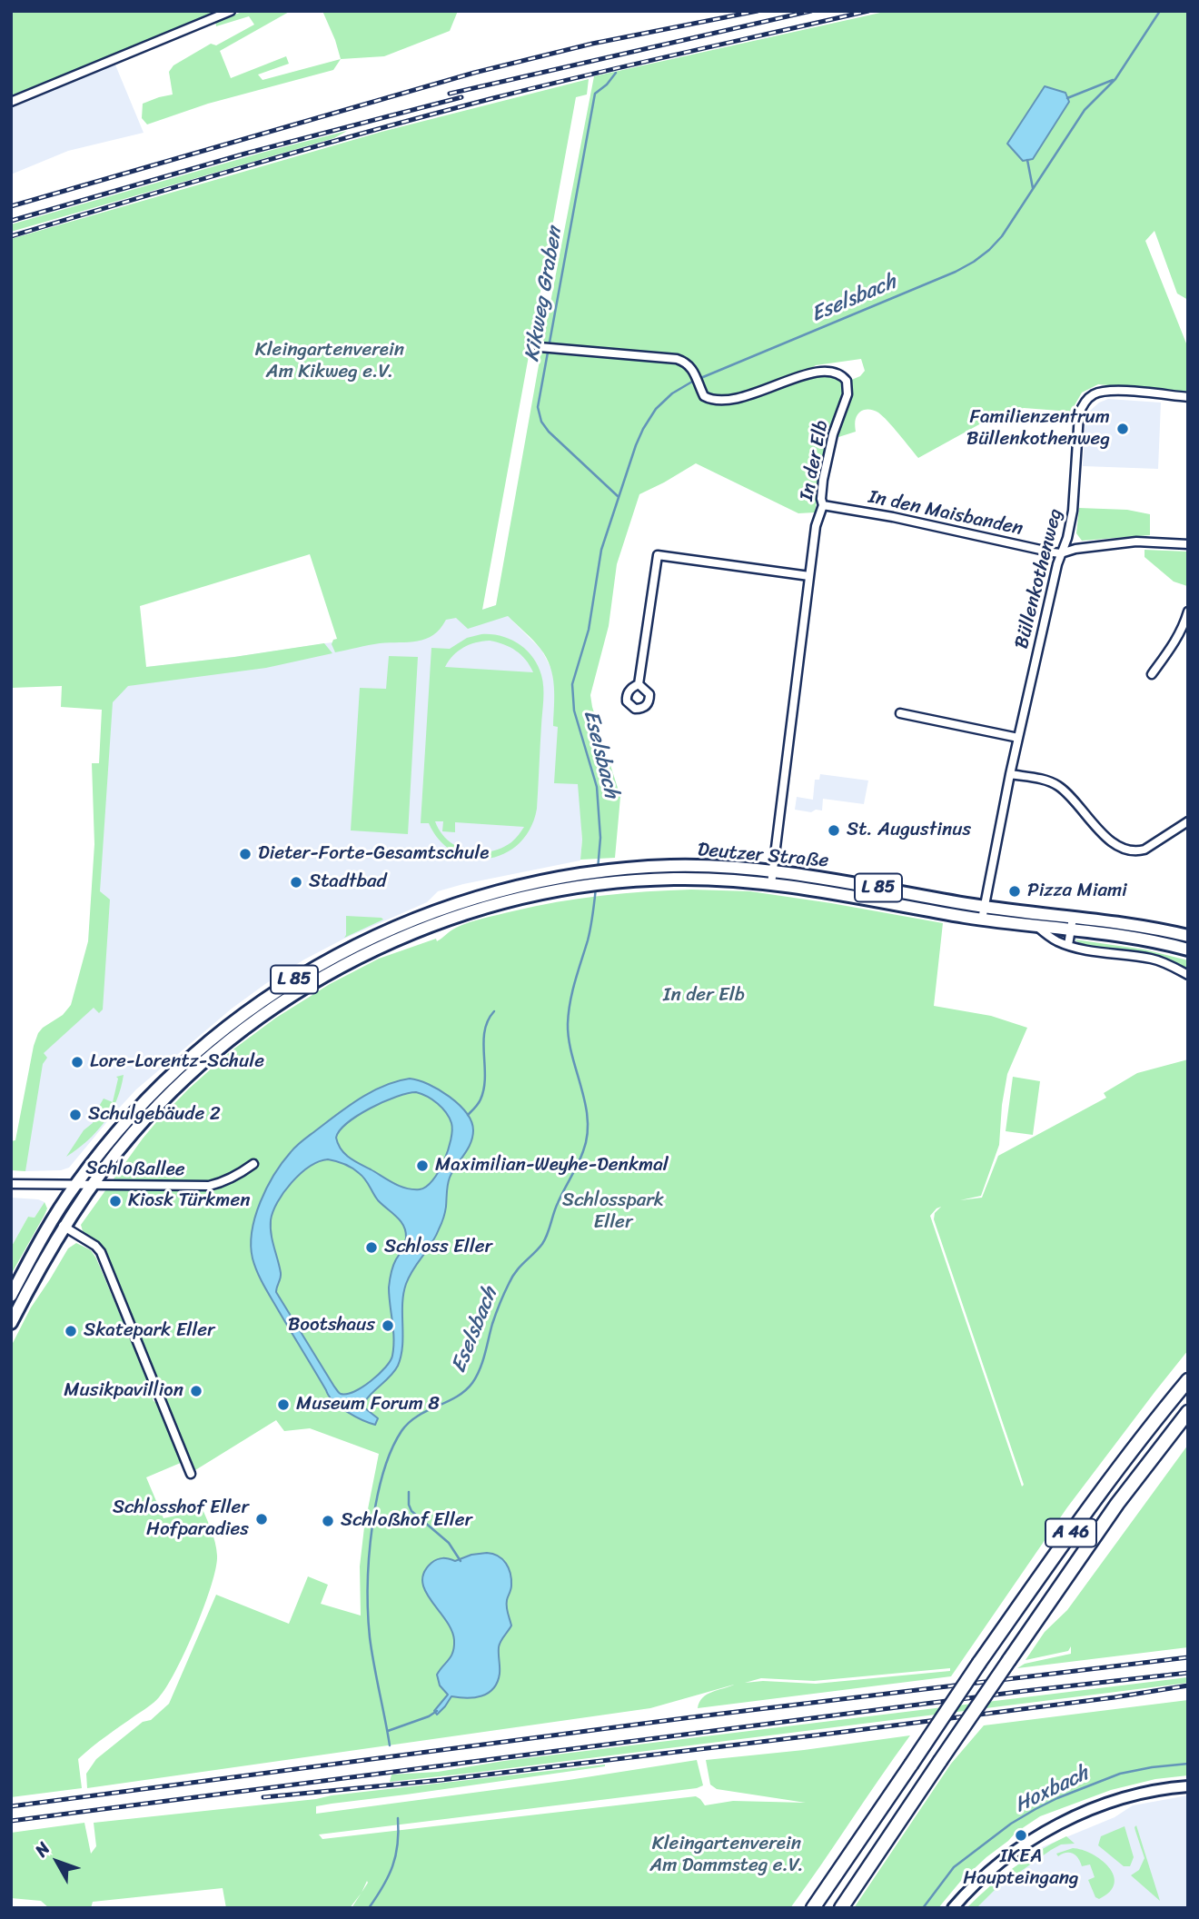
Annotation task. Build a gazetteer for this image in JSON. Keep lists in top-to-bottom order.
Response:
{
  "streets": {
    "highway": ["A 46"],
    "main road": ["Deutzer Straße", "L 85"],
    "street": [
      "In der Elb",
      "In den Maisbanden",
      "Büllenkothenweg",
      "Schloßallee"
    ]
  },
  "crossings": [
    ["In der Elb", "In den Maisbanden"],
    ["In der Elb", "Deutzer Straße"],
    ["In den Maisbanden", "Büllenkothenweg"],
    ["Büllenkothenweg", "Deutzer Straße"],
    ["Deutzer Straße", "L 85"],
    ["Deutzer Straße", "Schloßallee"],
    ["L 85", "Schloßallee"]
  ],
  "water": ["Kikweg Graben", "Eselsbach", "Hoxbach"],
  "parks": [
    "Kleingartenverein Am Kikweg e.V.",
    "In der Elb",
    "Schlosspark Eller",
    "Kleingartenverein Am Dammsteg e.V."
  ],
  "places": [
    "Familienzentrum Büllenkothenweg",
    "St. Augustinus",
    "Dieter-Forte-Gesamtschule",
    "Stadtbad",
    "Pizza Miami",
    "Lore-Lorentz-Schule",
    "Schulgebäude 2",
    "Maximilian-Weyhe-Denkmal",
    "Kiosk Türkmen",
    "Schloss Eller",
    "Bootshaus",
    "Skatepark Eller",
    "Musikpavillion",
    "Museum Forum 8",
    "Schlosshof Eller Hofparadies",
    "Schloßhof Eller",
    "IKEA Haupteingang"
  ],
  "north": "top left"
}
